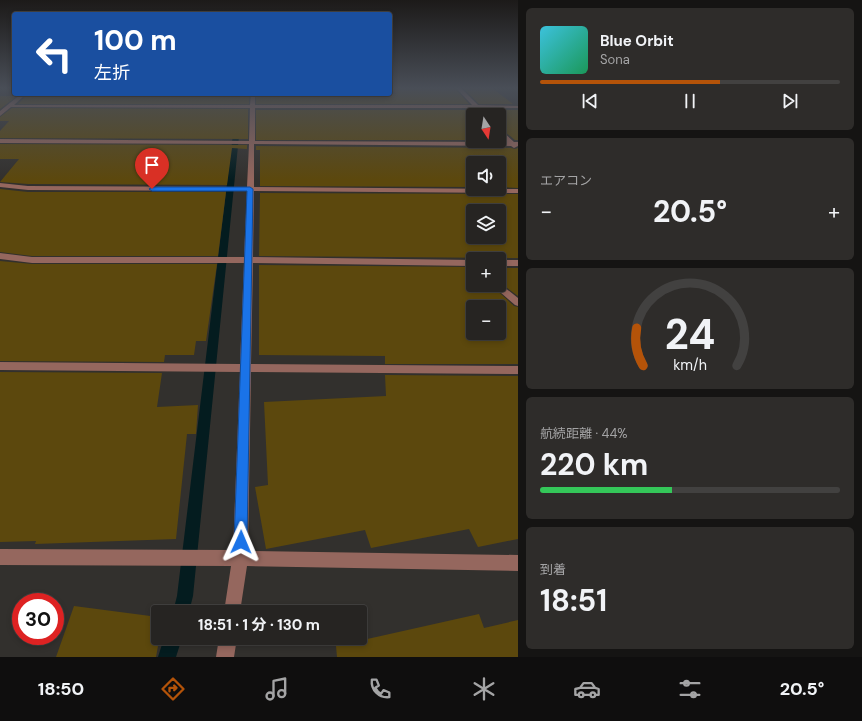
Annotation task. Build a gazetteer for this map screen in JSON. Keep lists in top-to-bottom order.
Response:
{
  "north": "bottom",
  "page": {
    "turn": ["100 m", "左折"],
    "song": ["Blue Orbit", "Sona"],
    "map_buttons": ["+", "−"],
    "tile": [
      "エアコン",
      ["航続距離 · 44%", "220 km"],
      ["到着", "18:51"]
    ],
    "heat": ["−", "20.5°", "+"],
    "limit": "30",
    "trip": "18:51 · 1 分 · 130 m",
    "tabs": ["18:50", "20.5°"],
    "gauge": ["24", "km/h"]
  }
}
